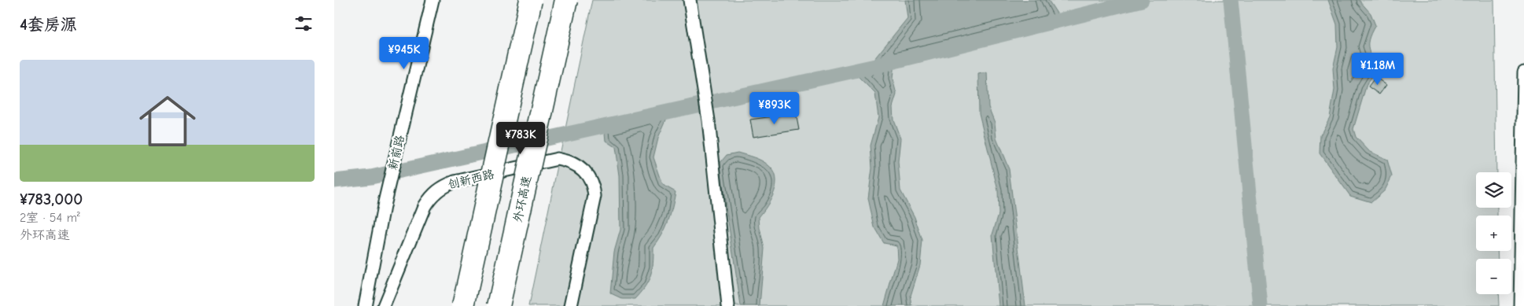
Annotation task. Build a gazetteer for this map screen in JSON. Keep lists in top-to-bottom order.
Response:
{
  "streets": {
    "highway": ["外环高速"],
    "street": ["新前路", "创新西路"]
  },
  "page": {
    "heading": "4套房源",
    "price": [
      "¥945K",
      "¥1.18M",
      "¥893K",
      "¥783K"
    ],
    "list": [
      {
        "name": "¥783,000",
        "note": "2室 · 54 m² · 外环高速"
      }
    ],
    "map_buttons": ["+", "−"]
  }
}
